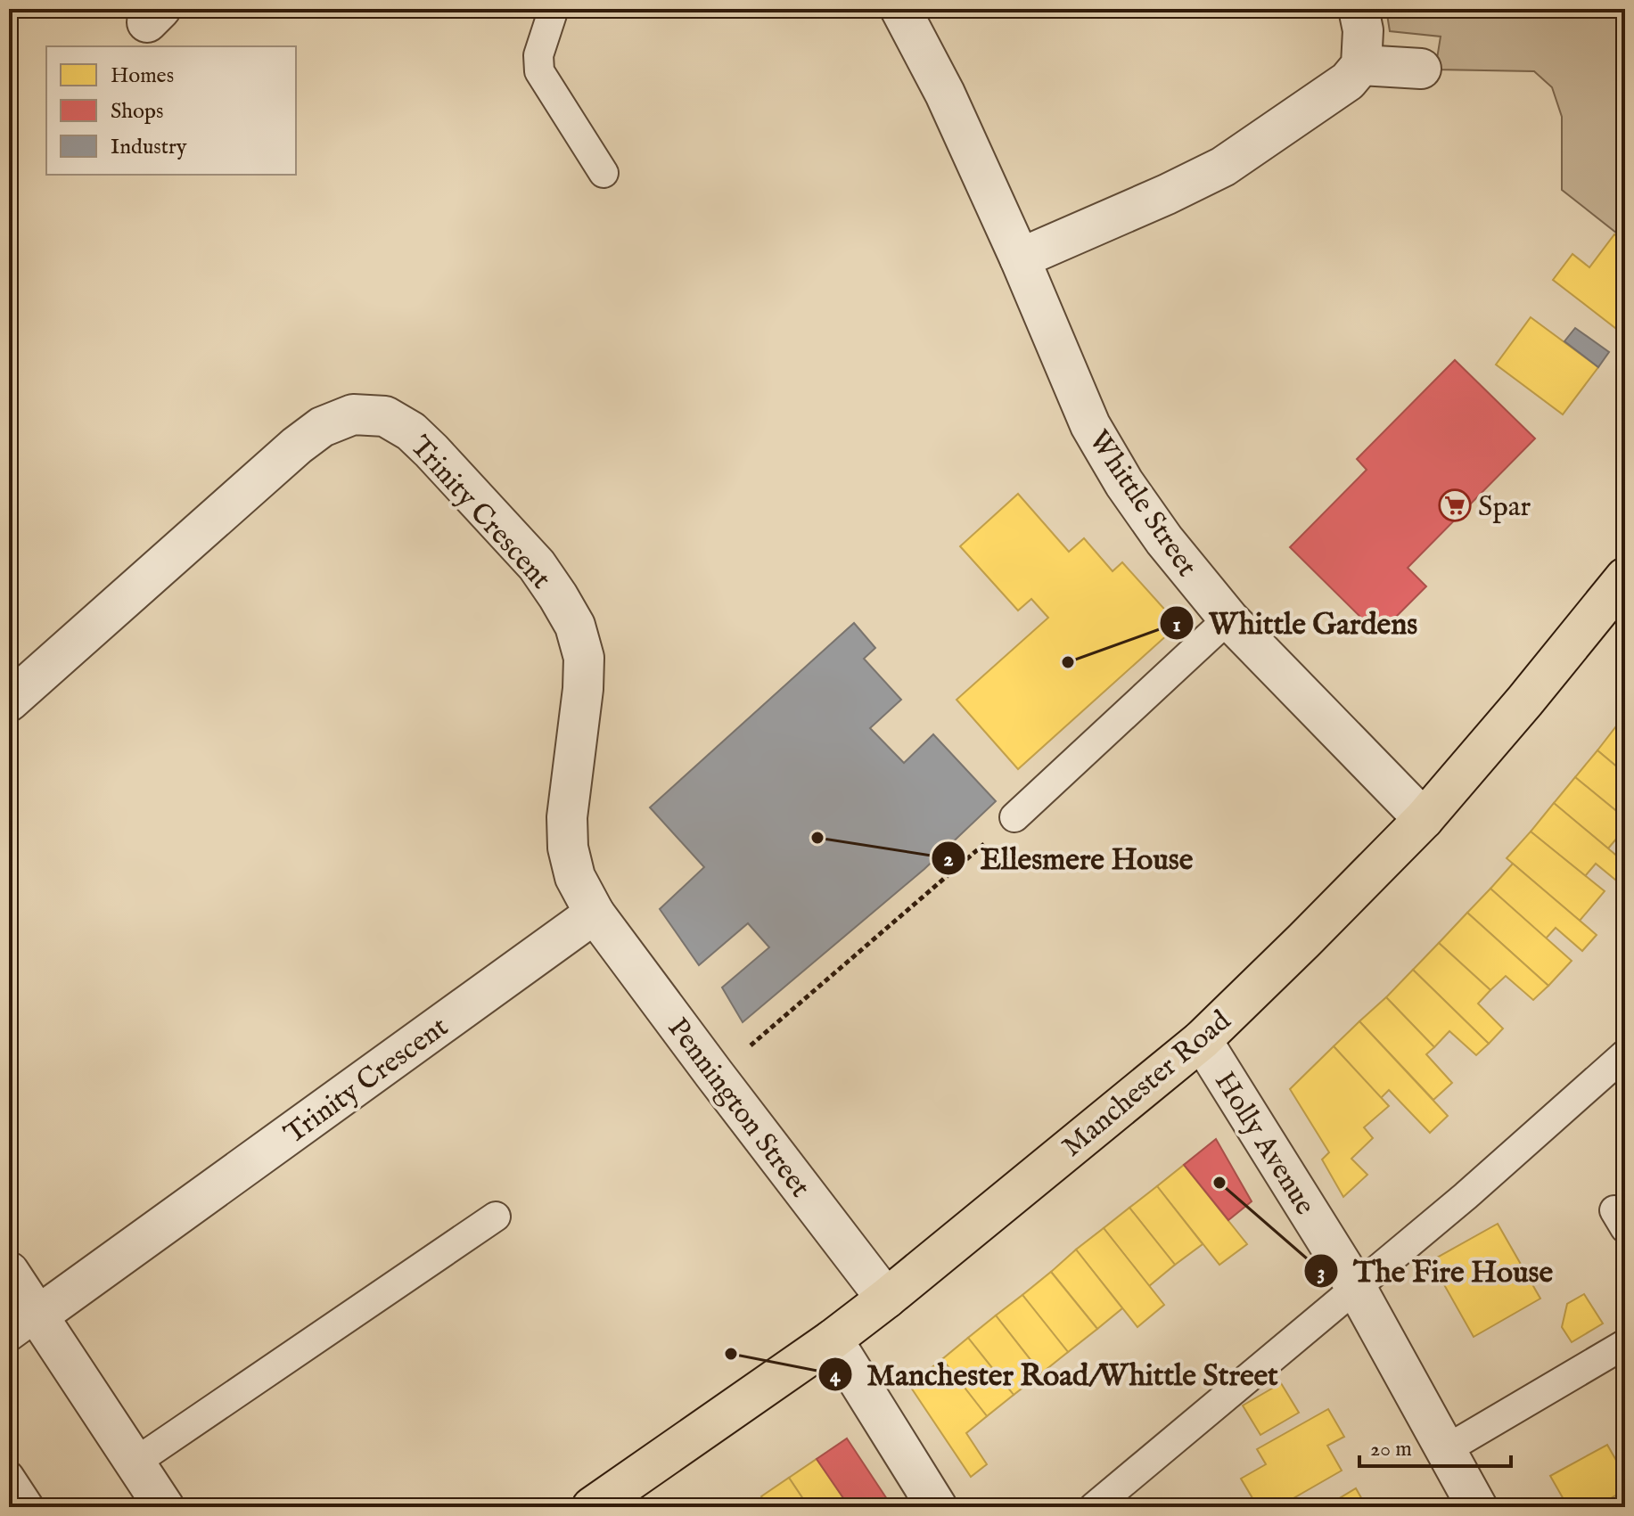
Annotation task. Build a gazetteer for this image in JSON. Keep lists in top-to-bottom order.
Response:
{
  "streets": {
    "main road": ["Manchester Road"],
    "street": [
      "Whittle Street",
      "Trinity Crescent",
      "Pennington Street",
      "Holly Avenue"
    ]
  },
  "crossings": [
    ["Whittle Street", "Manchester Road"],
    ["Trinity Crescent", "Pennington Street"],
    ["Manchester Road", "Pennington Street"],
    ["Manchester Road", "Holly Avenue"]
  ],
  "places": {
    "supermarket": ["Spar"],
    "other": [
      "Whittle Gardens",
      "Ellesmere House",
      "The Fire House",
      "Manchester Road/Whittle Street"
    ]
  },
  "legend": ["Homes", "Shops", "Industry"],
  "scale_bar": "20 m"
}
